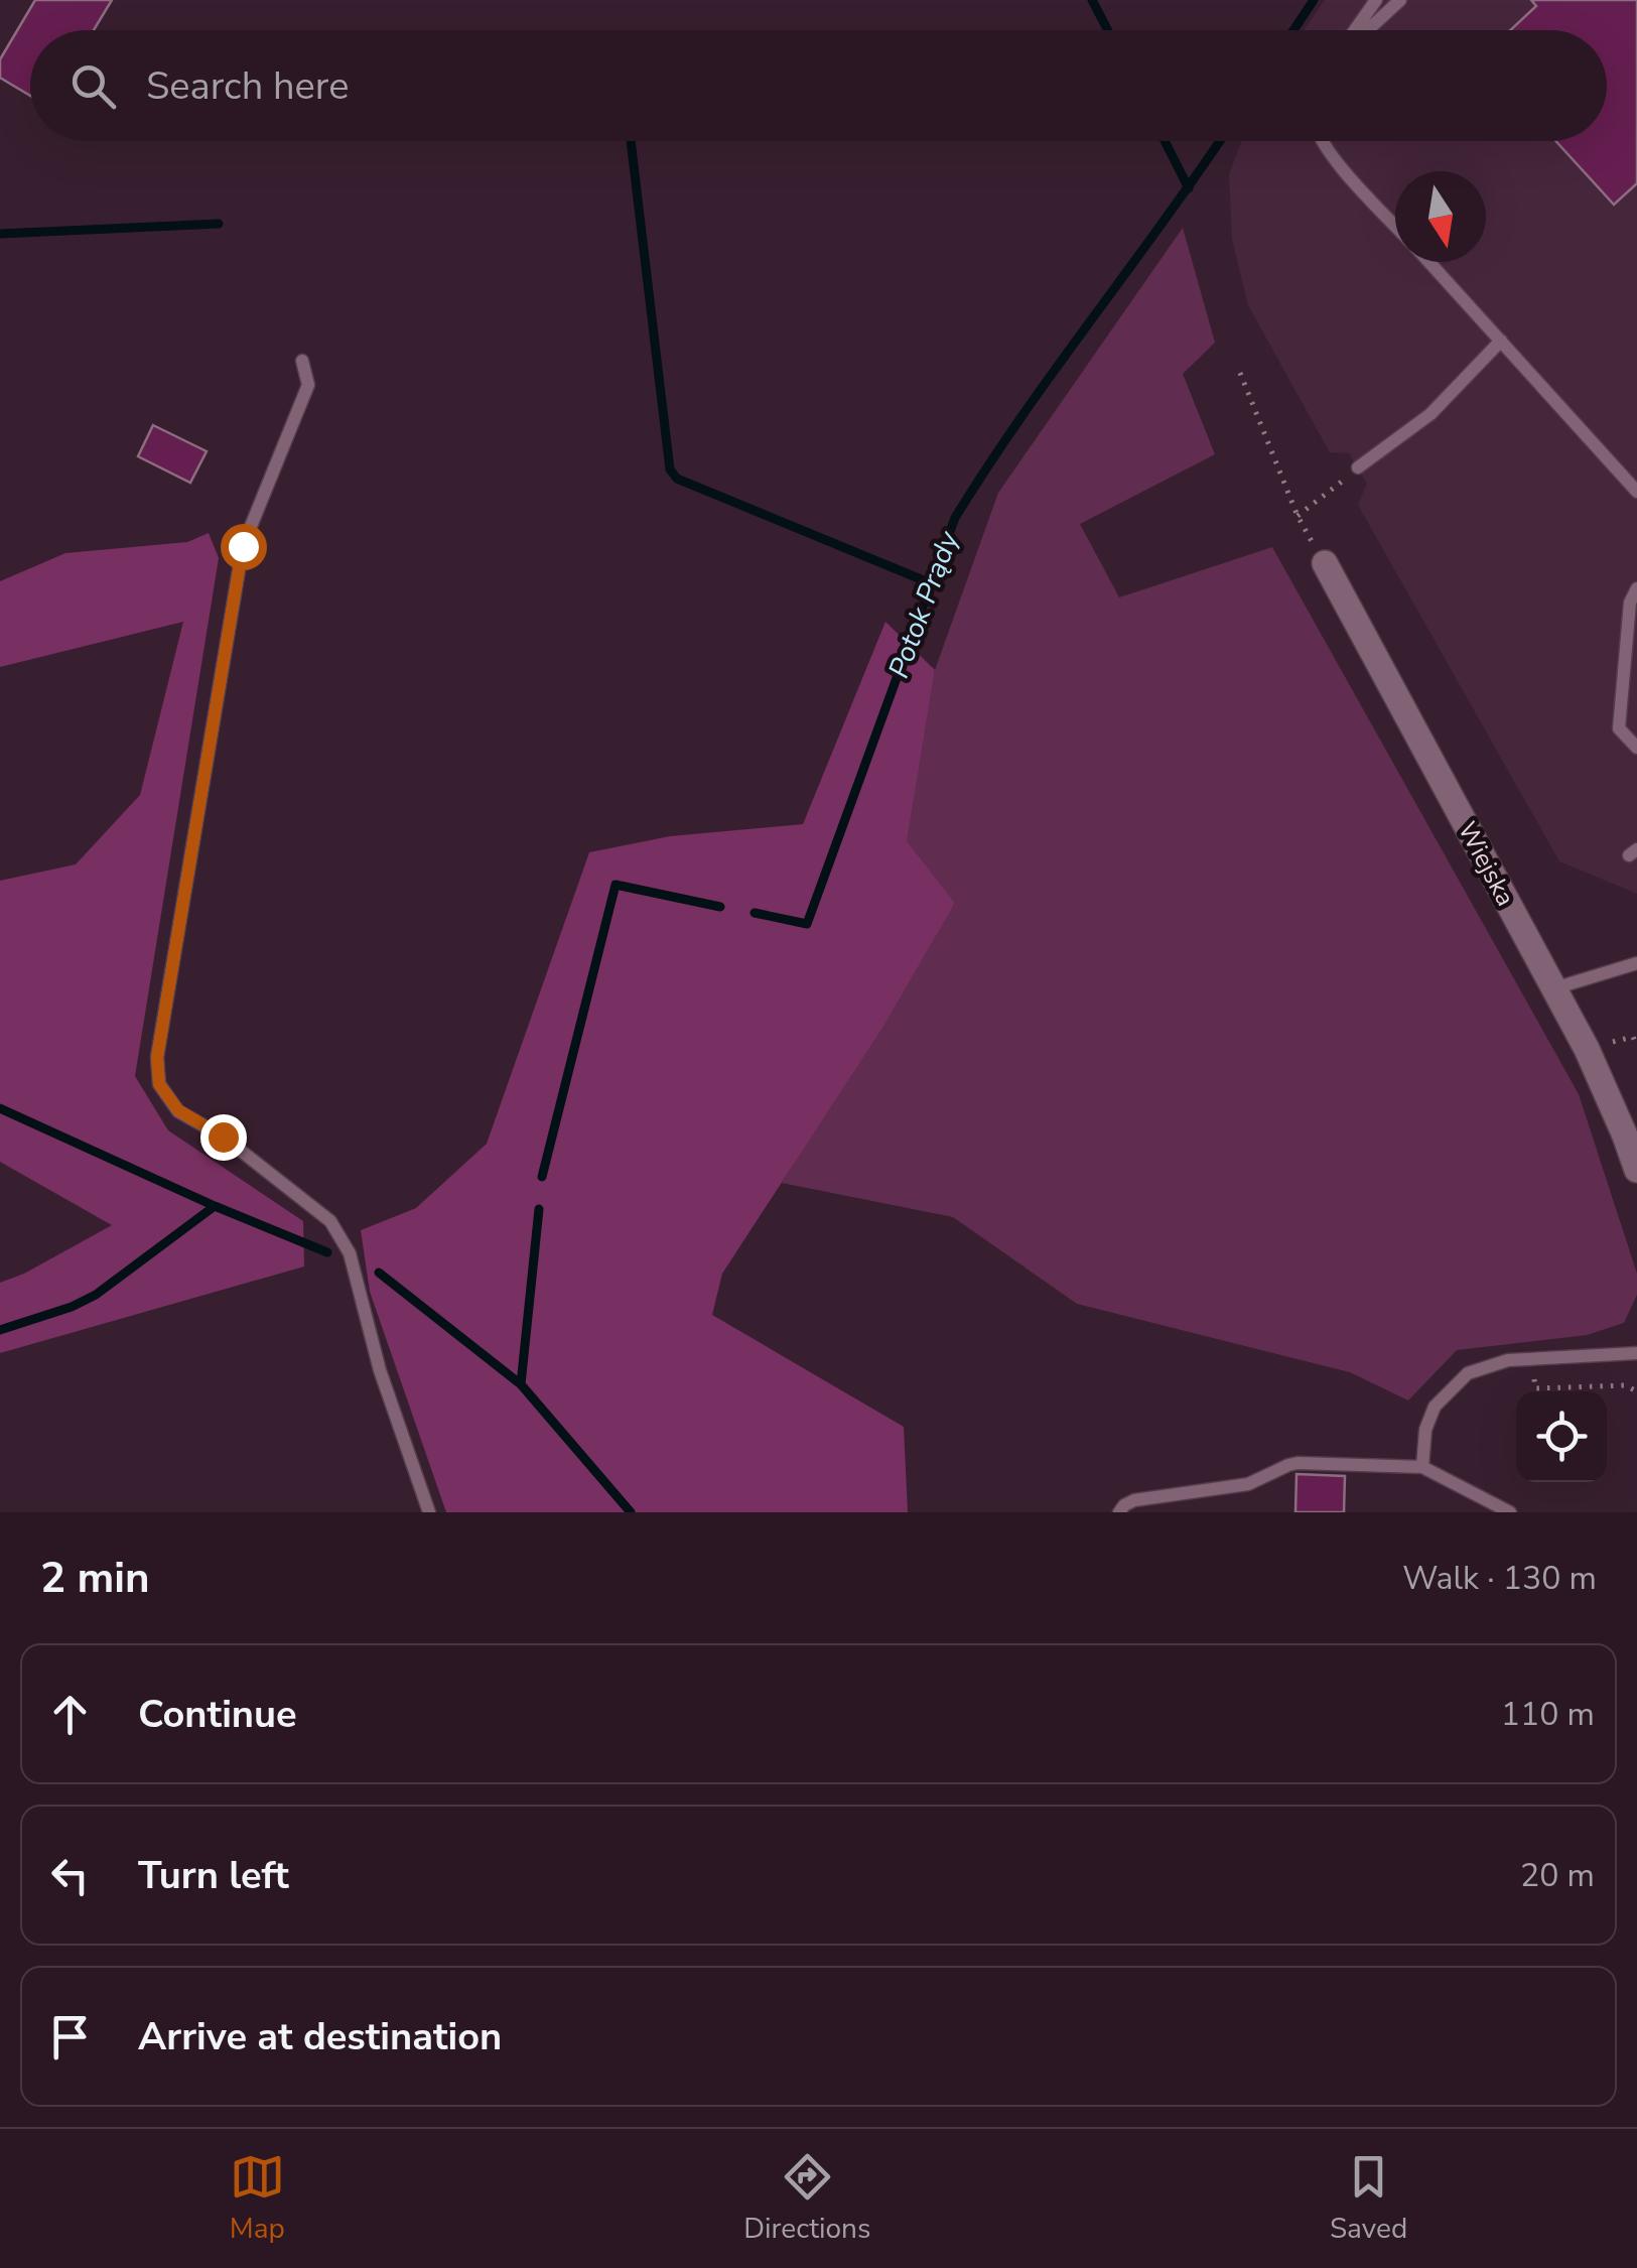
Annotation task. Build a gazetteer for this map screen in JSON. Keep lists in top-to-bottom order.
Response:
{
  "streets": {
    "street": ["Wiejska"]
  },
  "water": ["Potok Prądy"],
  "north": "bottom",
  "page": {
    "search": "Search here",
    "heading": ["2 min", "Walk · 130 m"],
    "list": [
      ["Continue", "110 m"],
      ["Turn left", "20 m"],
      "Arrive at destination"
    ],
    "nav": ["Map", "Directions", "Saved"]
  }
}
